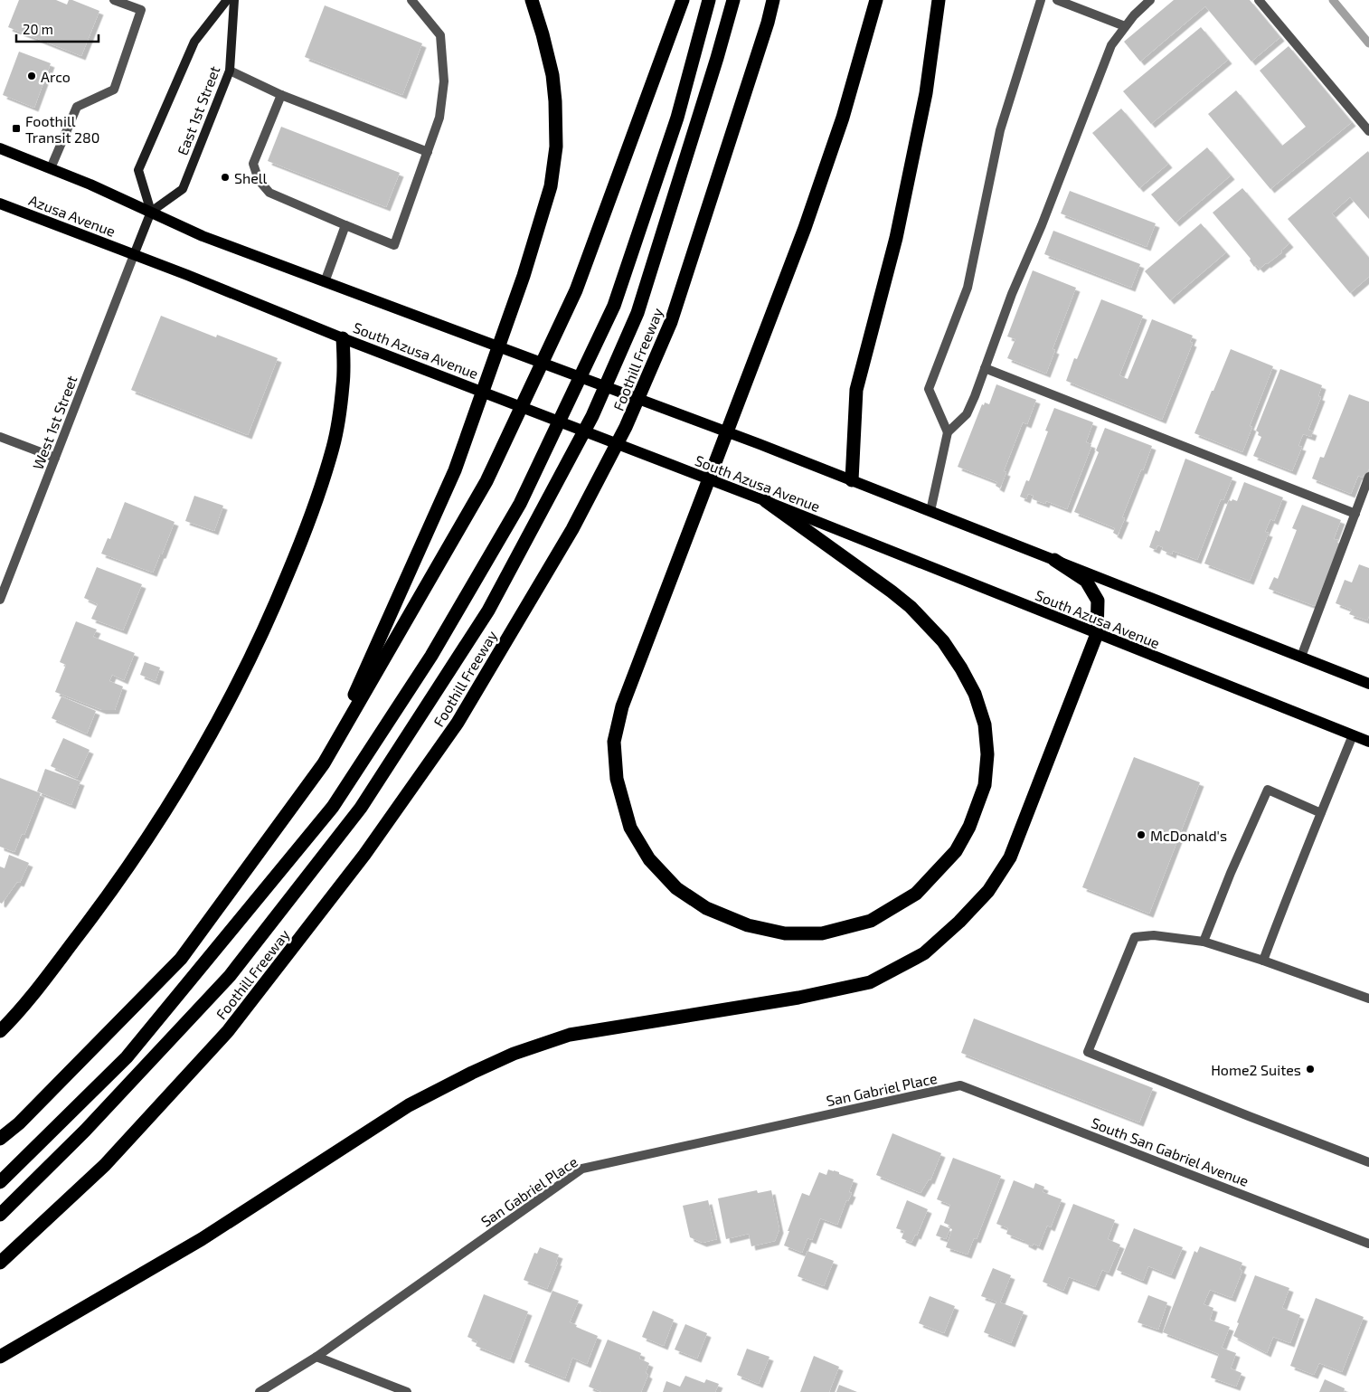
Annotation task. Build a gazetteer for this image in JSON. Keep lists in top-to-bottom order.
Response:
{
  "streets": {
    "highway": ["Foothill Freeway"],
    "main road": ["East 1st Street", "Azusa Avenue", "South Azusa Avenue"],
    "street": ["West 1st Street", "San Gabriel Place", "South San Gabriel Avenue"]
  },
  "crossings": [
    ["Azusa Avenue", "South Azusa Avenue"],
    ["Azusa Avenue", "West 1st Street"],
    ["South Azusa Avenue", "West 1st Street"],
    ["San Gabriel Place", "South San Gabriel Avenue"]
  ],
  "places": {
    "other": [
      "Arco",
      "Shell",
      "McDonald's",
      "Home2 Suites"
    ],
    "transit": ["Foothill Transit 280"]
  },
  "scale_bar": "20 m"
}
